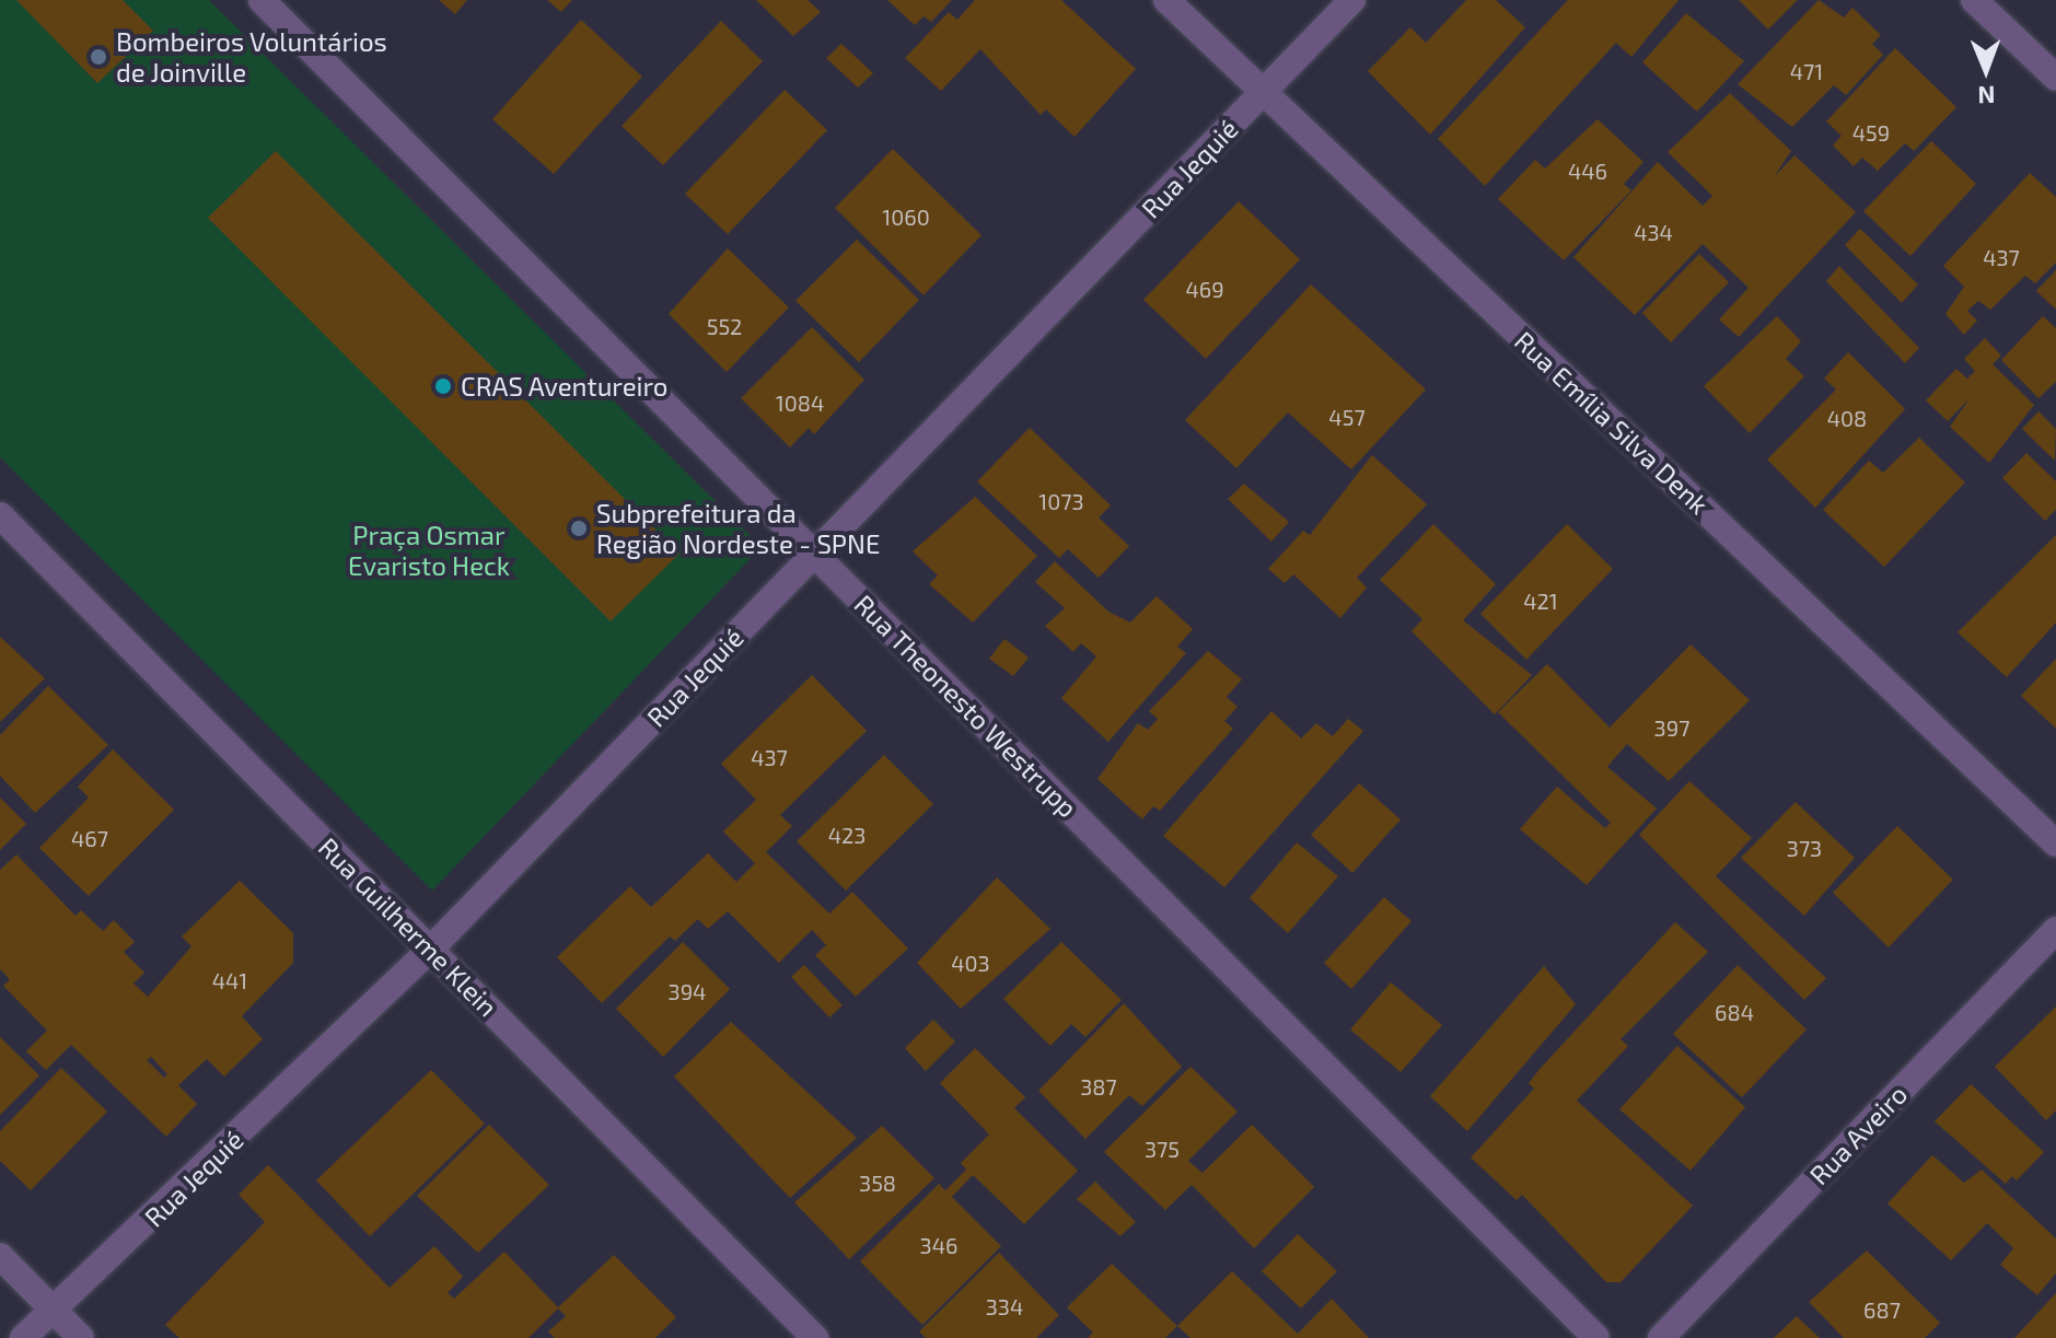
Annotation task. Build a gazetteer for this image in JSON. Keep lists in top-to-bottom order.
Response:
{
  "streets": {
    "street": [
      "Rua Jequié",
      "Rua Emília Silva Denk",
      "Rua Theonesto Westrupp",
      "Rua Guilherme Klein",
      "Rua Aveiro"
    ]
  },
  "crossings": [
    ["Rua Jequié", "Rua Emília Silva Denk"],
    ["Rua Jequié", "Rua Theonesto Westrupp"],
    ["Rua Jequié", "Rua Guilherme Klein"]
  ],
  "parks": ["Praça Osmar Evaristo Heck"],
  "places": ["Bombeiros Voluntários de Joinville", "CRAS Aventureiro", "Subprefeitura da Região Nordeste - SPNE"],
  "house_numbers": [
    "471",
    "459",
    "446",
    "1060",
    "434",
    "437",
    "469",
    "552",
    "1084",
    "457",
    "408",
    "1073",
    "421",
    "397",
    "437",
    "423",
    "467",
    "373",
    "403",
    "441",
    "394",
    "684",
    "387",
    "375",
    "358",
    "346",
    "334",
    "687"
  ],
  "north": "bottom"
}
